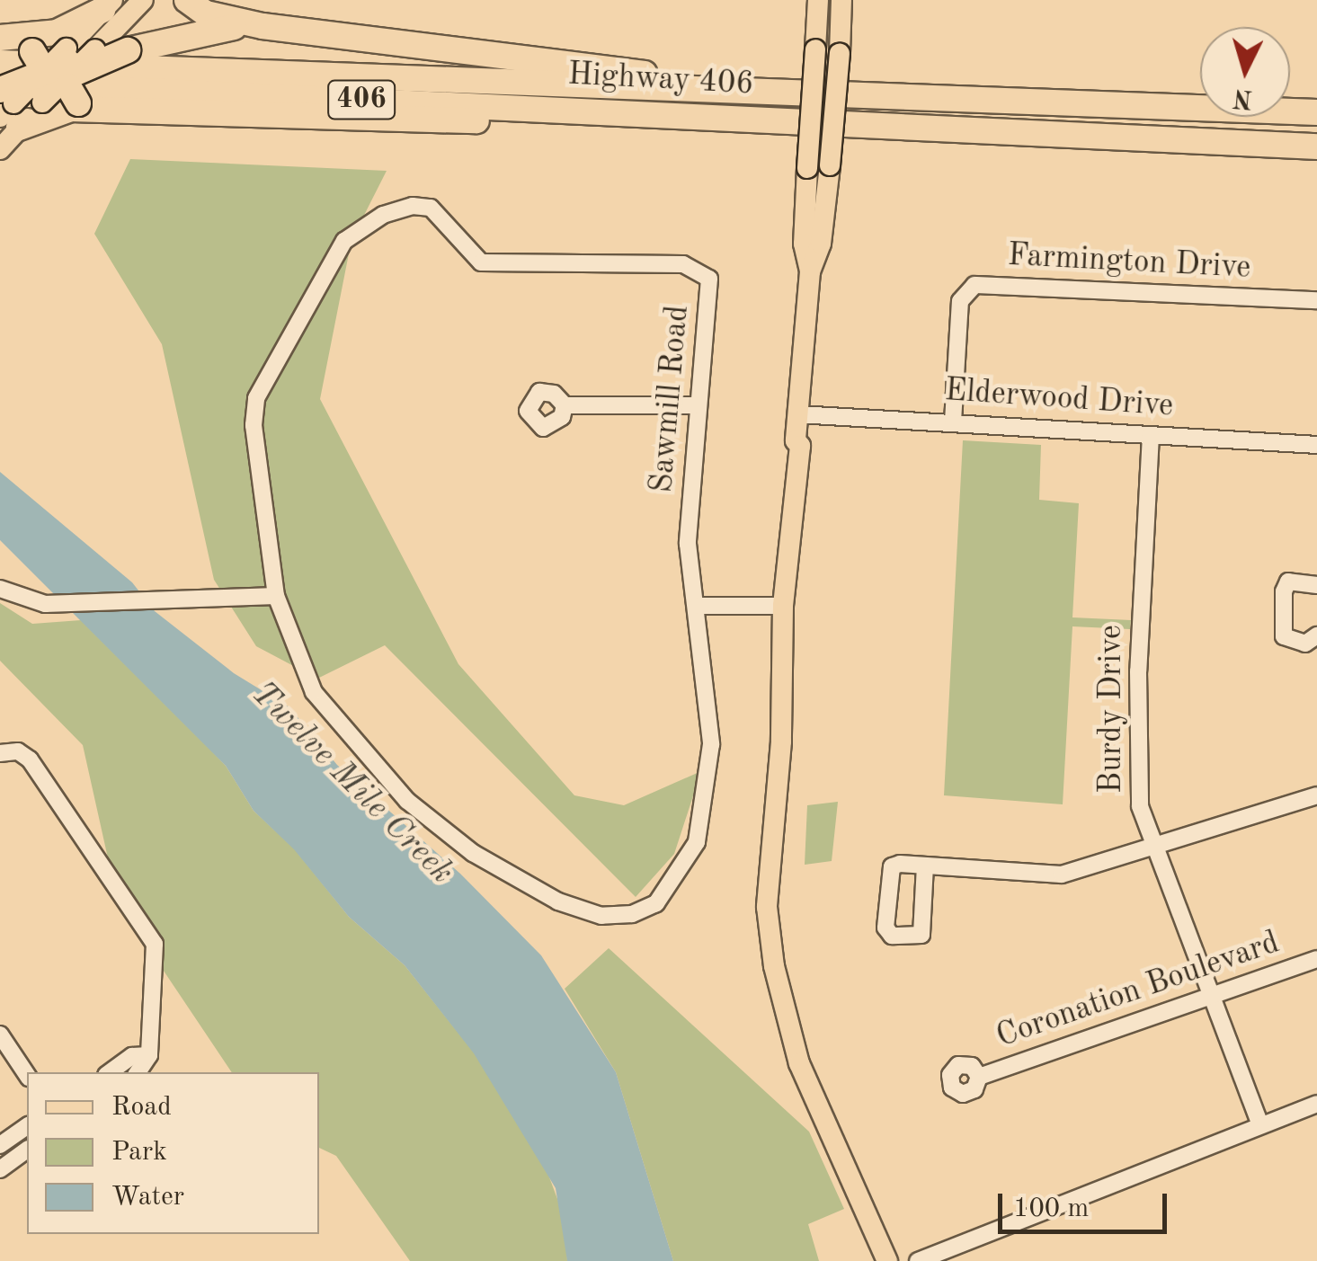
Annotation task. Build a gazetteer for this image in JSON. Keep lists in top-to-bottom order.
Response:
{
  "streets": {
    "highway": ["Highway 406", "406"],
    "street": [
      "Farmington Drive",
      "Sawmill Road",
      "Elderwood Drive",
      "Burdy Drive",
      "Coronation Boulevard"
    ]
  },
  "crossings": [
    ["Farmington Drive", "Elderwood Drive"],
    ["Elderwood Drive", "Burdy Drive"],
    ["Burdy Drive", "Coronation Boulevard"]
  ],
  "water": ["Twelve Mile Creek"],
  "legend": ["Road", "Park", "Water"],
  "scale_bar": "100 m",
  "north": "bottom"
}
